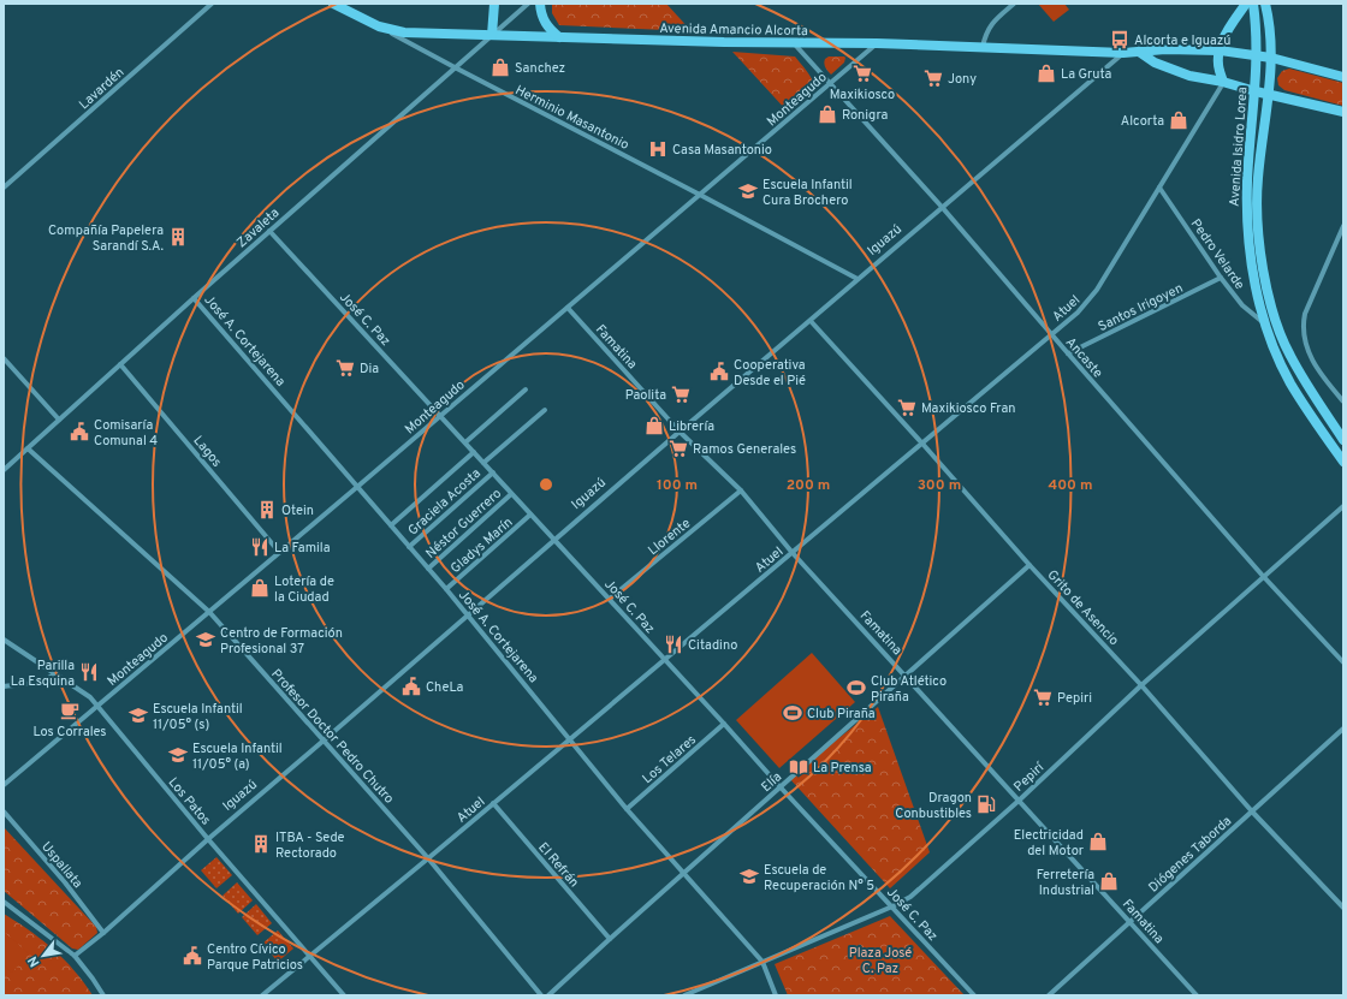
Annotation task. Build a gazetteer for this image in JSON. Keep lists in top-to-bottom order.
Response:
{
  "streets": {
    "main road": ["Avenida Amancio Alcorta", "Avenida Isidro Lorea"],
    "street": [
      "Lavardén",
      "Monteagudo",
      "Herminio Masantonio",
      "Zavaleta",
      "Iguazú",
      "Pedro Velarde",
      "Santos Irigoyen",
      "Atuel",
      "José C. Paz",
      "José A. Cortejarena",
      "Famatina",
      "Ancaste",
      "Lagos",
      "Graciela Acosta",
      "Néstor Guerrero",
      "Llorente",
      "Gladys Marín",
      "Grito de Asencio",
      "Profesor Doctor Pedro Chutro",
      "Los Telares",
      "Pepirí",
      "Elía",
      "Los Patos",
      "Diógenes Taborda",
      "Uspallata",
      "El Refrán"
    ]
  },
  "crossings": [
    ["Avenida Amancio Alcorta", "Monteagudo"],
    ["Avenida Amancio Alcorta", "Herminio Masantonio"],
    ["Avenida Amancio Alcorta", "Avenida Isidro Lorea"],
    ["Avenida Amancio Alcorta", "Zavaleta"],
    ["Avenida Amancio Alcorta", "Iguazú"],
    ["Avenida Amancio Alcorta", "Ancaste"],
    ["Monteagudo", "Herminio Masantonio"],
    ["Monteagudo", "José C. Paz"],
    ["Monteagudo", "José A. Cortejarena"],
    ["Monteagudo", "Famatina"],
    ["Monteagudo", "Ancaste"],
    ["Monteagudo", "Lagos"],
    ["Monteagudo", "Profesor Doctor Pedro Chutro"],
    ["Monteagudo", "Los Patos"],
    ["Herminio Masantonio", "Zavaleta"],
    ["Herminio Masantonio", "Iguazú"],
    ["Avenida Isidro Lorea", "Pedro Velarde"],
    ["Zavaleta", "José C. Paz"],
    ["Zavaleta", "José A. Cortejarena"],
    ["Zavaleta", "Lagos"],
    ["Zavaleta", "Profesor Doctor Pedro Chutro"],
    ["Iguazú", "José C. Paz"],
    ["Iguazú", "José A. Cortejarena"],
    ["Iguazú", "Famatina"],
    ["Iguazú", "Ancaste"],
    ["Iguazú", "Grito de Asencio"],
    ["Iguazú", "Profesor Doctor Pedro Chutro"],
    ["Iguazú", "Los Patos"],
    ["Iguazú", "Uspallata"],
    ["Pedro Velarde", "Santos Irigoyen"],
    ["Pedro Velarde", "Atuel"],
    ["Santos Irigoyen", "Ancaste"],
    ["Atuel", "José C. Paz"],
    ["Atuel", "José A. Cortejarena"],
    ["Atuel", "Famatina"],
    ["Atuel", "Ancaste"],
    ["Atuel", "Grito de Asencio"],
    ["Atuel", "Profesor Doctor Pedro Chutro"],
    ["Atuel", "Los Patos"],
    ["Atuel", "El Refrán"],
    ["José C. Paz", "Graciela Acosta"],
    ["José C. Paz", "Néstor Guerrero"],
    ["José C. Paz", "Llorente"],
    ["José C. Paz", "Gladys Marín"],
    ["José C. Paz", "Los Telares"],
    ["José C. Paz", "Pepirí"],
    ["José C. Paz", "Elía"],
    ["José A. Cortejarena", "Graciela Acosta"],
    ["José A. Cortejarena", "Néstor Guerrero"],
    ["José A. Cortejarena", "Gladys Marín"],
    ["José A. Cortejarena", "Los Telares"],
    ["José A. Cortejarena", "Pepirí"],
    ["José A. Cortejarena", "Elía"],
    ["Famatina", "Llorente"],
    ["Famatina", "Pepirí"],
    ["Famatina", "Elía"],
    ["Famatina", "Diógenes Taborda"],
    ["Ancaste", "Pepirí"],
    ["Grito de Asencio", "Pepirí"],
    ["Grito de Asencio", "Elía"],
    ["Grito de Asencio", "Diógenes Taborda"],
    ["Elía", "El Refrán"]
  ],
  "parks": ["Plaza José C. Paz"],
  "places": {
    "bus stop": ["Alcorta e Iguazú"],
    "shop": [
      "Sanchez",
      "La Gruta",
      "Ronigra",
      "Alcorta",
      "Librería",
      "Lotería de la Ciudad",
      "Electricidad del Motor",
      "Ferretería Industrial"
    ],
    "supermarket": [
      "Maxikiosco",
      "Jony",
      "Dia",
      "Paolita",
      "Maxikiosco Fran",
      "Ramos Generales",
      "Pepiri"
    ],
    "hospital": ["Casa Masantonio"],
    "school or university": [
      "Escuela Infantil Cura Brochero",
      "Centro de Formación Profesional 37",
      "Escuela Infantil 11/05° (s)",
      "Escuela Infantil 11/05° (a)",
      "Escuela de Recuperación N° 5"
    ],
    "building": ["Compañía Papelera Sarandí S.A.", "Otein", "ITBA - Sede Rectorado"],
    "public building": [
      "Cooperativa Desde el Pié",
      "Comisaría Comunal 4",
      "CheLa",
      "Centro Cívico Parque Patricios"
    ],
    "restaurant": ["La Famila", "Citadino", "Parilla La Esquina"],
    "sports": ["Club Atlético Piraña", "Club Piraña"],
    "cafe": ["Los Corrales"],
    "library": ["La Prensa"],
    "fuel station": ["Dragon Conbustibles"]
  },
  "north": "bottom left",
  "rings": [
    "100 m",
    "200 m",
    "300 m",
    "400 m"
  ]
}
